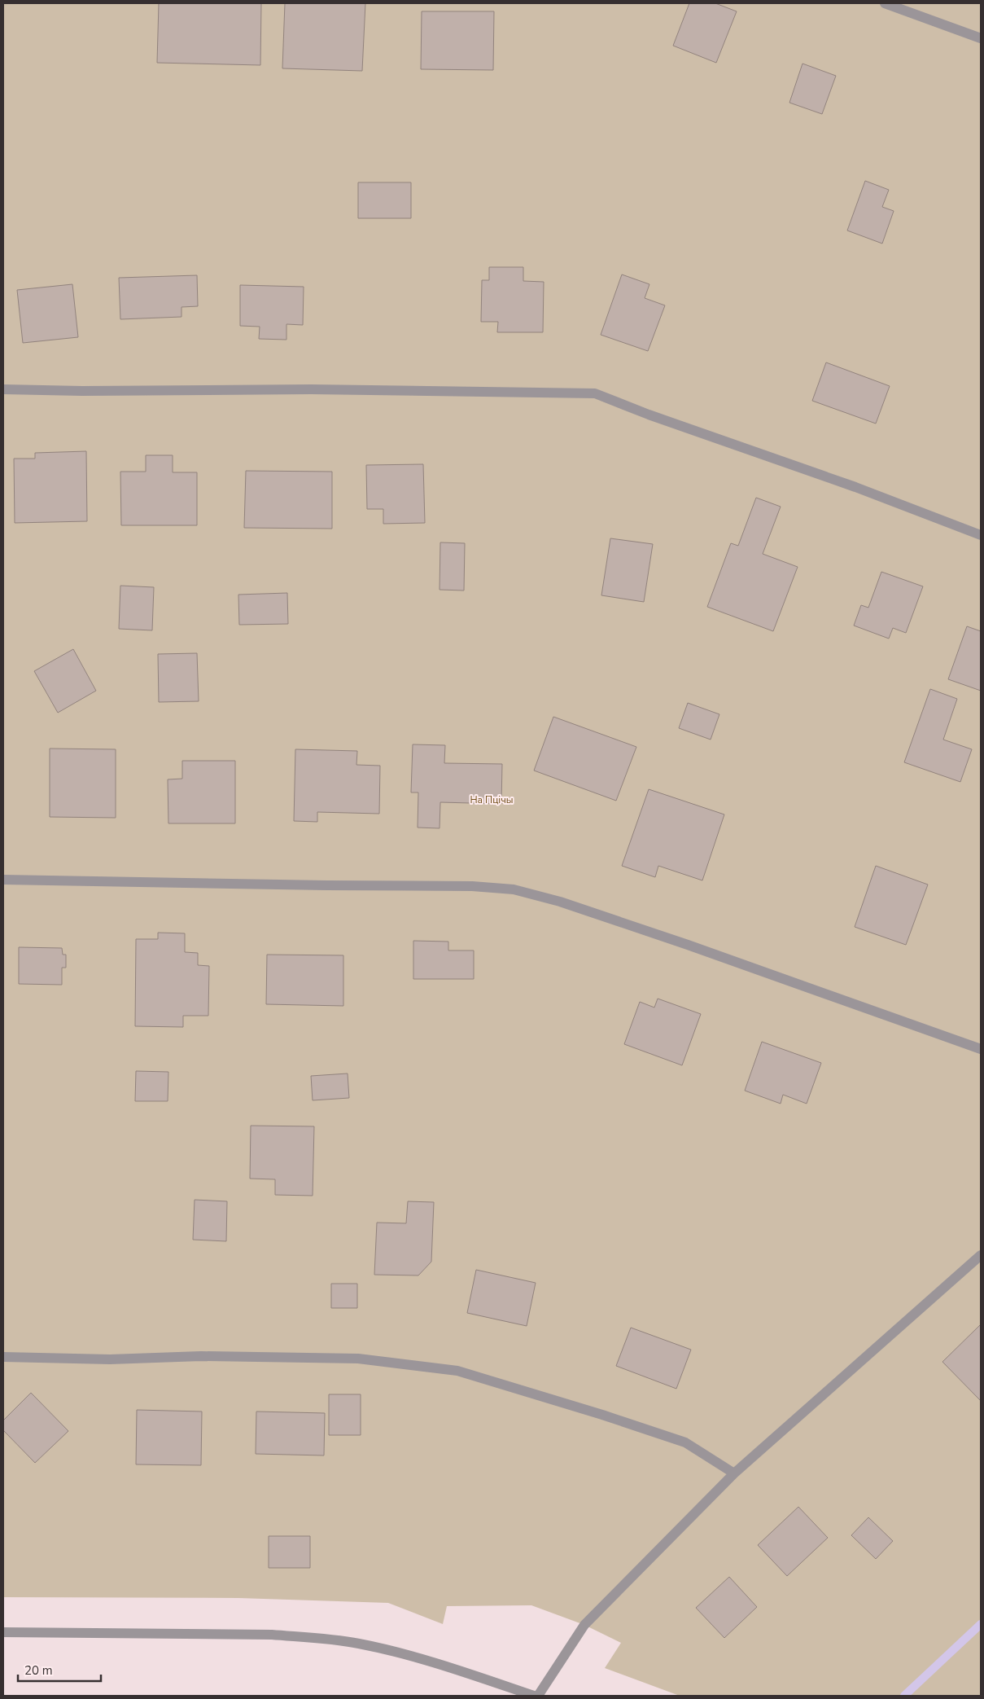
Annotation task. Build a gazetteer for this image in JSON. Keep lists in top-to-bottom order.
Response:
{
  "parks": ["На Пцічы"],
  "scale_bar": "20 m"
}
